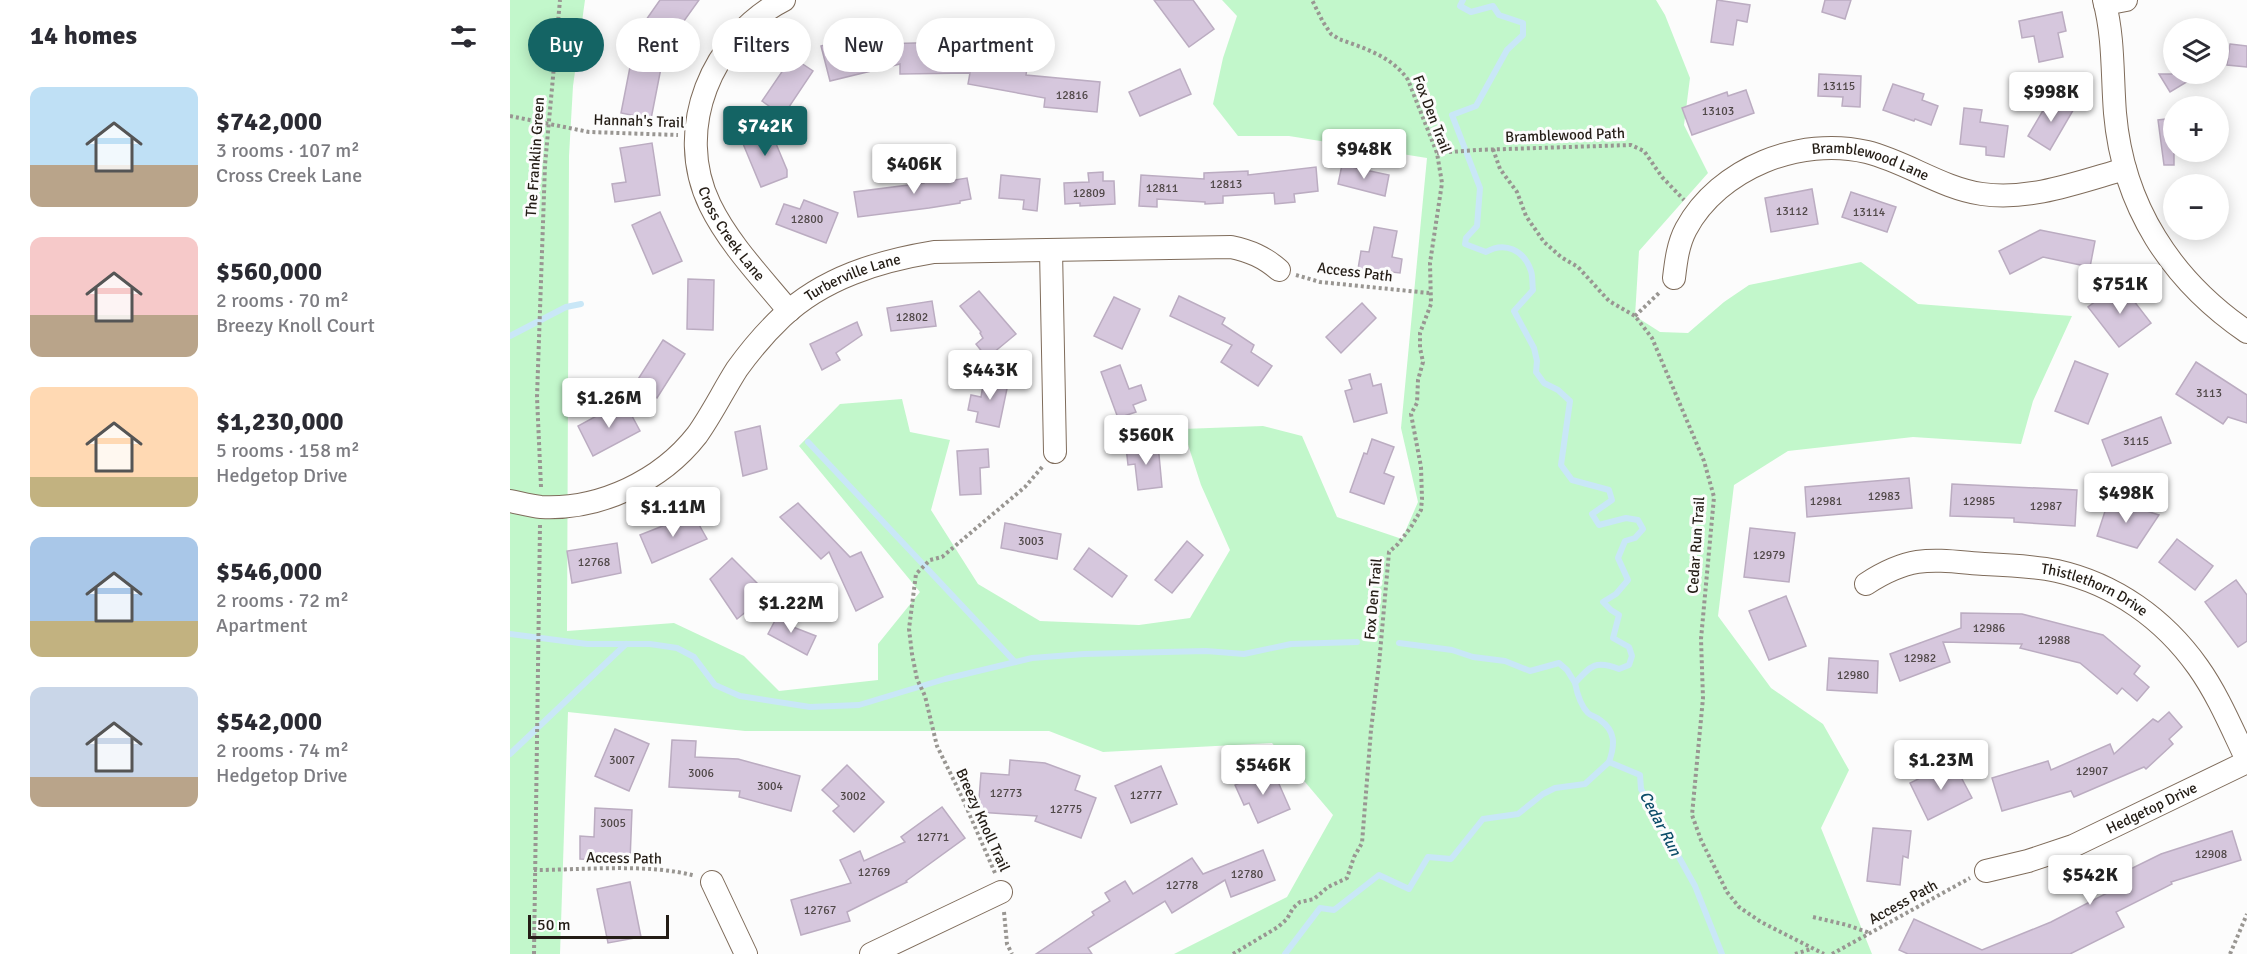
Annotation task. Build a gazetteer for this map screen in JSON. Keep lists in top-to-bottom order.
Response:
{
  "streets": {
    "street": [
      "Bramblewood Lane",
      "Cross Creek Lane",
      "Turberville Lane",
      "Thistlethorn Drive",
      "Hedgetop Drive"
    ],
    "path": [
      "Fox Den Trail",
      "Hannah's Trail",
      "Bramblewood Path",
      "The Franklin Green",
      "Access Path",
      "Cedar Run Trail",
      "Breezy Knoll Trail"
    ]
  },
  "crossings": [
    ["Fox Den Trail", "Bramblewood Path"],
    ["Fox Den Trail", "Access Path"],
    ["Hannah's Trail", "The Franklin Green"],
    ["Hannah's Trail", "Cross Creek Lane"],
    ["Bramblewood Path", "Bramblewood Lane"],
    ["Bramblewood Path", "Cedar Run Trail"],
    ["The Franklin Green", "Turberville Lane"],
    ["Cross Creek Lane", "Turberville Lane"],
    ["Access Path", "Turberville Lane"],
    ["Access Path", "Hedgetop Drive"],
    ["Thistlethorn Drive", "Hedgetop Drive"]
  ],
  "water": ["Cedar Run"],
  "house_numbers": [
    "13115",
    "12816",
    "13103",
    "12813",
    "12811",
    "12809",
    "13112",
    "13114",
    "12800",
    "12802",
    "3113",
    "3115",
    "12983",
    "12981",
    "12985",
    "12987",
    "3003",
    "12979",
    "12768",
    "12986",
    "12988",
    "12982",
    "12980",
    "3007",
    "12907",
    "3006",
    "3004",
    "12773",
    "12777",
    "3002",
    "12775",
    "3005",
    "12771",
    "12908",
    "12769",
    "12780",
    "12778",
    "12767"
  ],
  "scale_bar": "50 m",
  "page": {
    "heading": "14 homes",
    "map_buttons": ["+", "−"],
    "chip": [
      "Buy",
      "Rent",
      "Filters",
      "New",
      "Apartment"
    ],
    "list": [
      {
        "name": "$742,000",
        "note": "3 rooms · 107 m² · Cross Creek Lane"
      },
      {
        "name": "$560,000",
        "note": "2 rooms · 70 m² · Breezy Knoll Court"
      },
      {
        "name": "$1,230,000",
        "note": "5 rooms · 158 m² · Hedgetop Drive"
      },
      {
        "name": "$546,000",
        "note": "2 rooms · 72 m² · Apartment"
      },
      {
        "name": "$542,000",
        "note": "2 rooms · 74 m² · Hedgetop Drive"
      }
    ],
    "price": [
      "$998K",
      "$742K",
      "$948K",
      "$406K",
      "$751K",
      "$443K",
      "$1.26M",
      "$560K",
      "$498K",
      "$1.11M",
      "$1.22M",
      "$1.23M",
      "$546K",
      "$542K"
    ],
    "scale": "50 m"
  }
}
